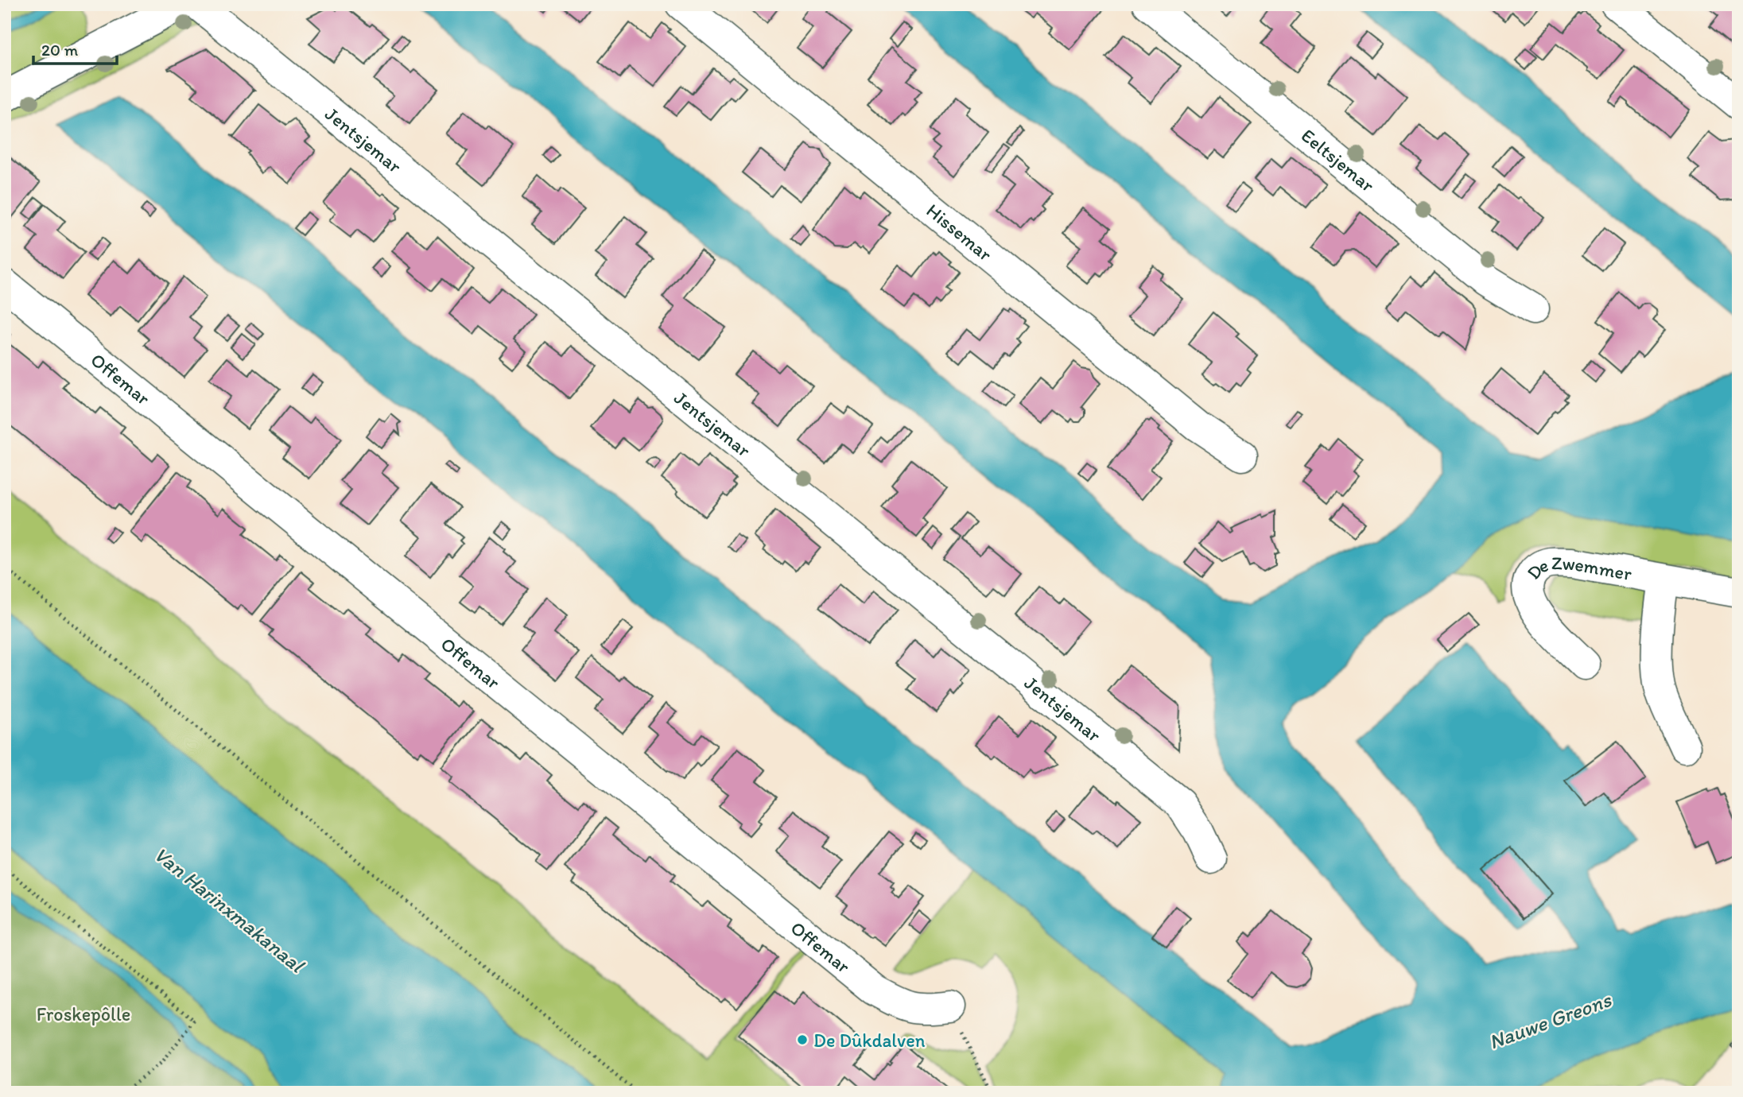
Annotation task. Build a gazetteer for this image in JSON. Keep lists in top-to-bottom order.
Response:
{
  "streets": {
    "street": [
      "Jentsjemar",
      "Eeltsjemar",
      "Hissemar",
      "Offemar",
      "De Zwemmer"
    ]
  },
  "water": ["Van Harinxmakanaal", "Nauwe Greons"],
  "parks": ["Froskepôlle"],
  "places": ["De Dûkdalven"],
  "scale_bar": "20 m"
}
